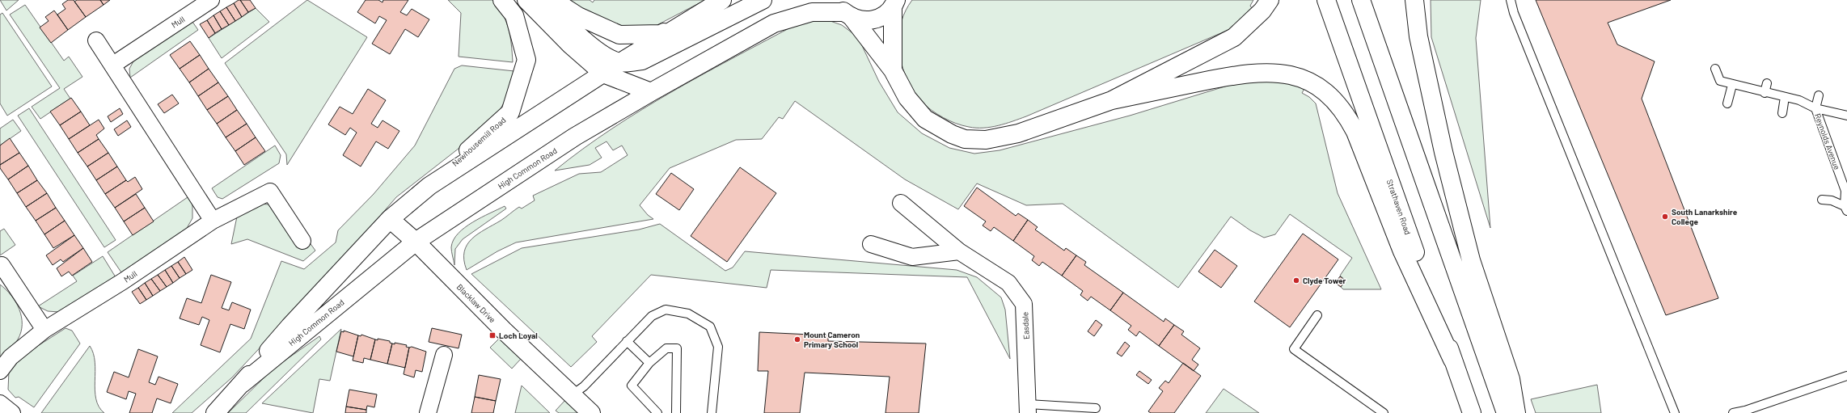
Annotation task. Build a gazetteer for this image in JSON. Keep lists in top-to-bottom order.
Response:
{
  "streets": {
    "street": [
      "Mull",
      "Newhousemill Road",
      "High Common Road",
      "Strathaven Road",
      "Blacklaw Drive",
      "Easdale"
    ],
    "lane": ["Reynolds Avenue"]
  },
  "crossings": [
    ["Newhousemill Road", "High Common Road"],
    ["High Common Road", "Blacklaw Drive"]
  ],
  "places": {
    "other": ["South Lanarkshire College", "Clyde Tower", "Mount Cameron Primary School"],
    "transit": ["Loch Loyal"]
  }
}
